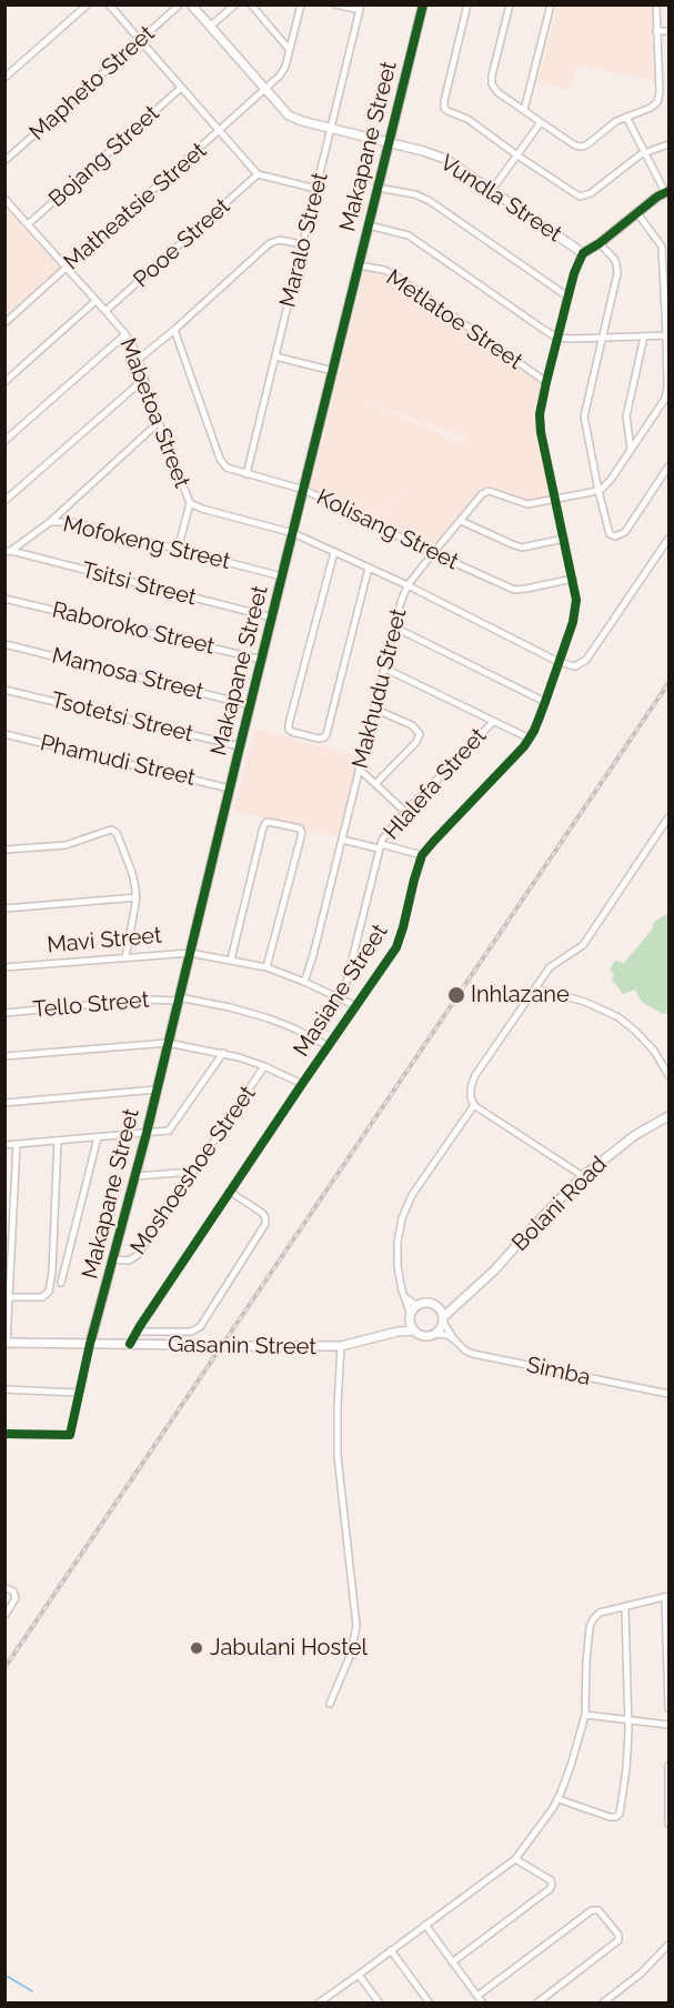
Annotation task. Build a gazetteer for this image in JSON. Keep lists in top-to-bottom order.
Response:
{
  "streets": {
    "street": [
      "Mapheto Street",
      "Makapane Street",
      "Bojang Street",
      "Vundla Street",
      "Matheatsie Street",
      "Maralo Street",
      "Pooe Street",
      "Metlatoe Street",
      "Mabetoa Street",
      "Kolisang Street",
      "Mofokeng Street",
      "Tsitsi Street",
      "Raboroko Street",
      "Mamosa Street",
      "Makhudu Street",
      "Tsotetsi Street",
      "Phamudi Street",
      "Hlalefa Street",
      "Mavi Street",
      "Masiane Street",
      "Tello Street",
      "Moshoeshoe Street",
      "Bolani Road",
      "Gasanin Street",
      "Simba"
    ]
  },
  "crossings": [
    ["Makapane Street", "Vundla Street"],
    ["Makapane Street", "Metlatoe Street"],
    ["Makapane Street", "Kolisang Street"],
    ["Makapane Street", "Mofokeng Street"],
    ["Makapane Street", "Tsitsi Street"],
    ["Makapane Street", "Raboroko Street"],
    ["Makapane Street", "Mamosa Street"],
    ["Makapane Street", "Tsotetsi Street"],
    ["Makapane Street", "Phamudi Street"],
    ["Makapane Street", "Mavi Street"],
    ["Makapane Street", "Tello Street"],
    ["Makapane Street", "Moshoeshoe Street"],
    ["Makapane Street", "Gasanin Street"],
    ["Bojang Street", "Mabetoa Street"],
    ["Vundla Street", "Matheatsie Street"],
    ["Vundla Street", "Maralo Street"],
    ["Vundla Street", "Masiane Street"],
    ["Matheatsie Street", "Mabetoa Street"],
    ["Maralo Street", "Kolisang Street"],
    ["Pooe Street", "Mabetoa Street"],
    ["Metlatoe Street", "Masiane Street"],
    ["Mabetoa Street", "Mofokeng Street"],
    ["Kolisang Street", "Makhudu Street"],
    ["Kolisang Street", "Masiane Street"],
    ["Makhudu Street", "Mavi Street"],
    ["Makhudu Street", "Masiane Street"],
    ["Mavi Street", "Masiane Street"],
    ["Masiane Street", "Tello Street"],
    ["Masiane Street", "Gasanin Street"],
    ["Bolani Road", "Gasanin Street"]
  ],
  "places": ["Inhlazane", "Jabulani Hostel"]
}
